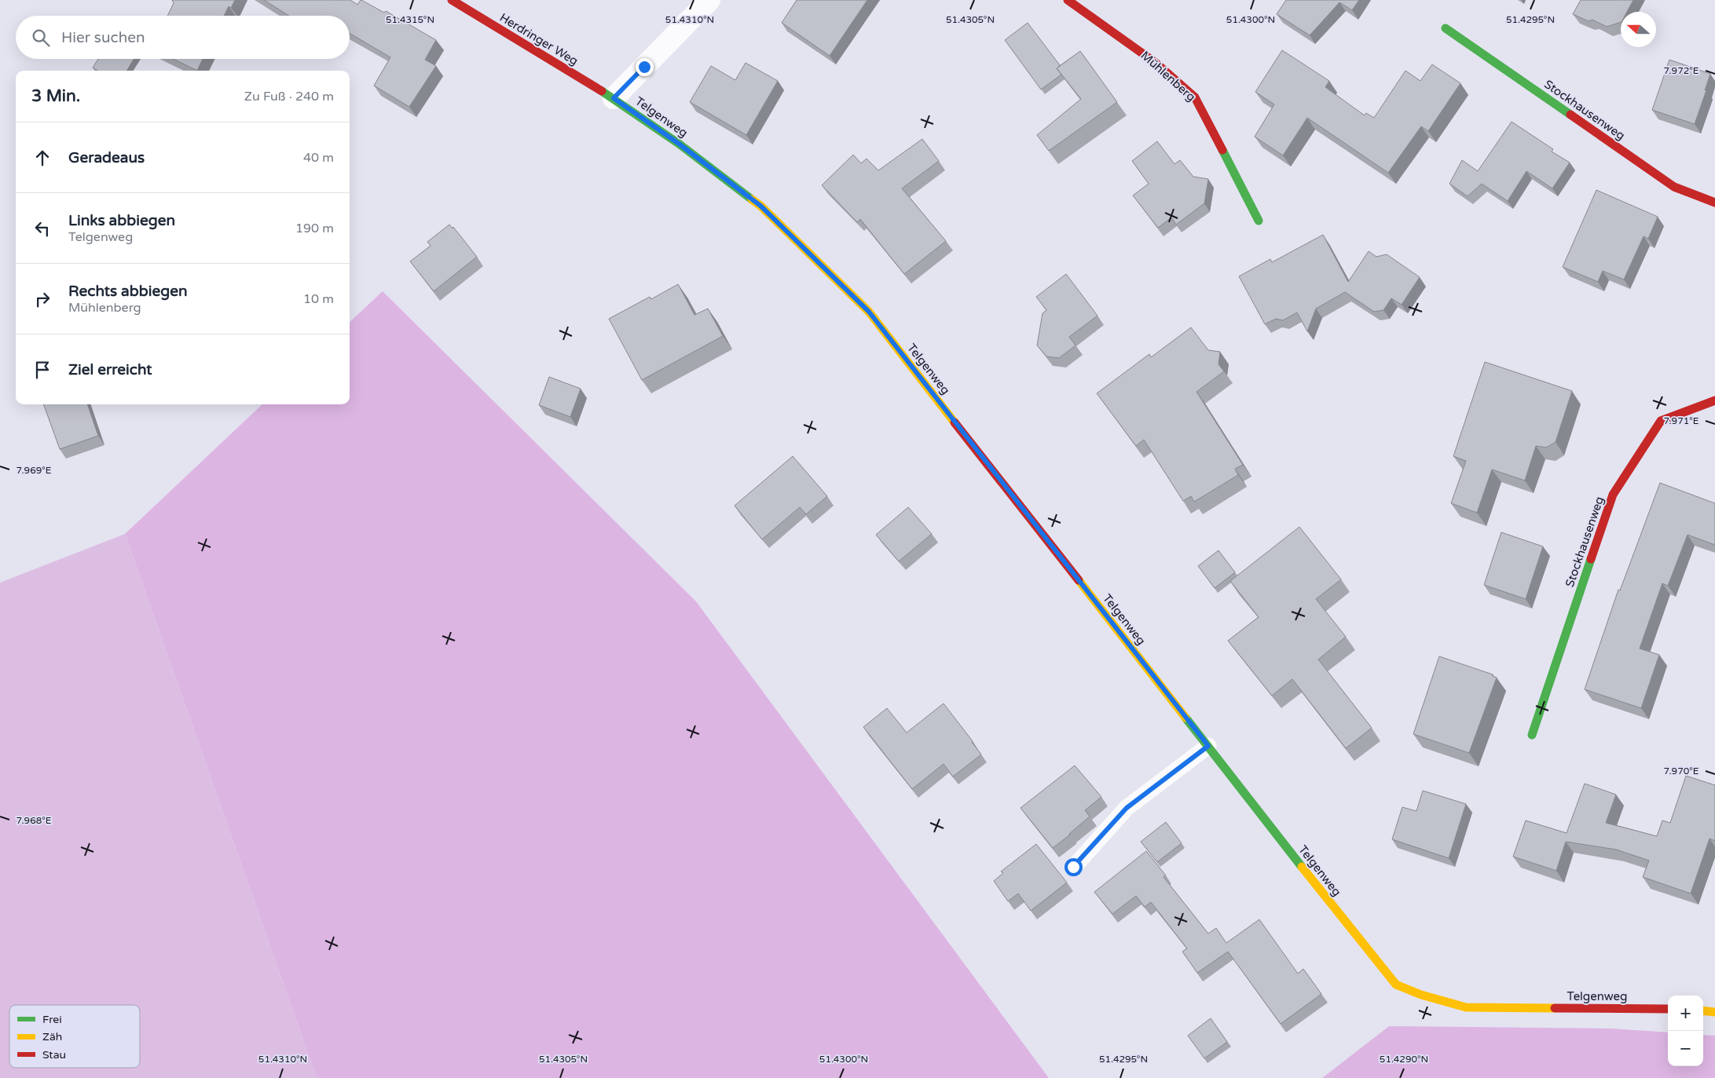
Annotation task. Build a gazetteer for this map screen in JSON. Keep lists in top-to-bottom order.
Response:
{
  "streets": {
    "main road": [
      "Herdringer Weg",
      "Mühlenberg",
      "Stockhausenweg",
      "Telgenweg"
    ]
  },
  "crossings": [
    ["Herdringer Weg", "Telgenweg"]
  ],
  "legend": ["Frei", "Zäh", "Stau"],
  "north": "left",
  "page": {
    "search": "Hier suchen",
    "heading": ["3 Min.", "Zu Fuß · 240 m"],
    "list": [
      ["Geradeaus", "40 m"],
      ["Links abbiegen", "Telgenweg", "190 m"],
      ["Rechts abbiegen", "Mühlenberg", "10 m"],
      "Ziel erreicht"
    ],
    "map_buttons": ["+", "−"]
  },
  "coordinates": [
    "51.4315°N",
    "51.4310°N",
    "51.4305°N",
    "51.4300°N",
    "51.4295°N",
    "7.972°E",
    "7.971°E",
    "7.969°E",
    "7.970°E",
    "7.968°E",
    "51.4290°N"
  ]
}
